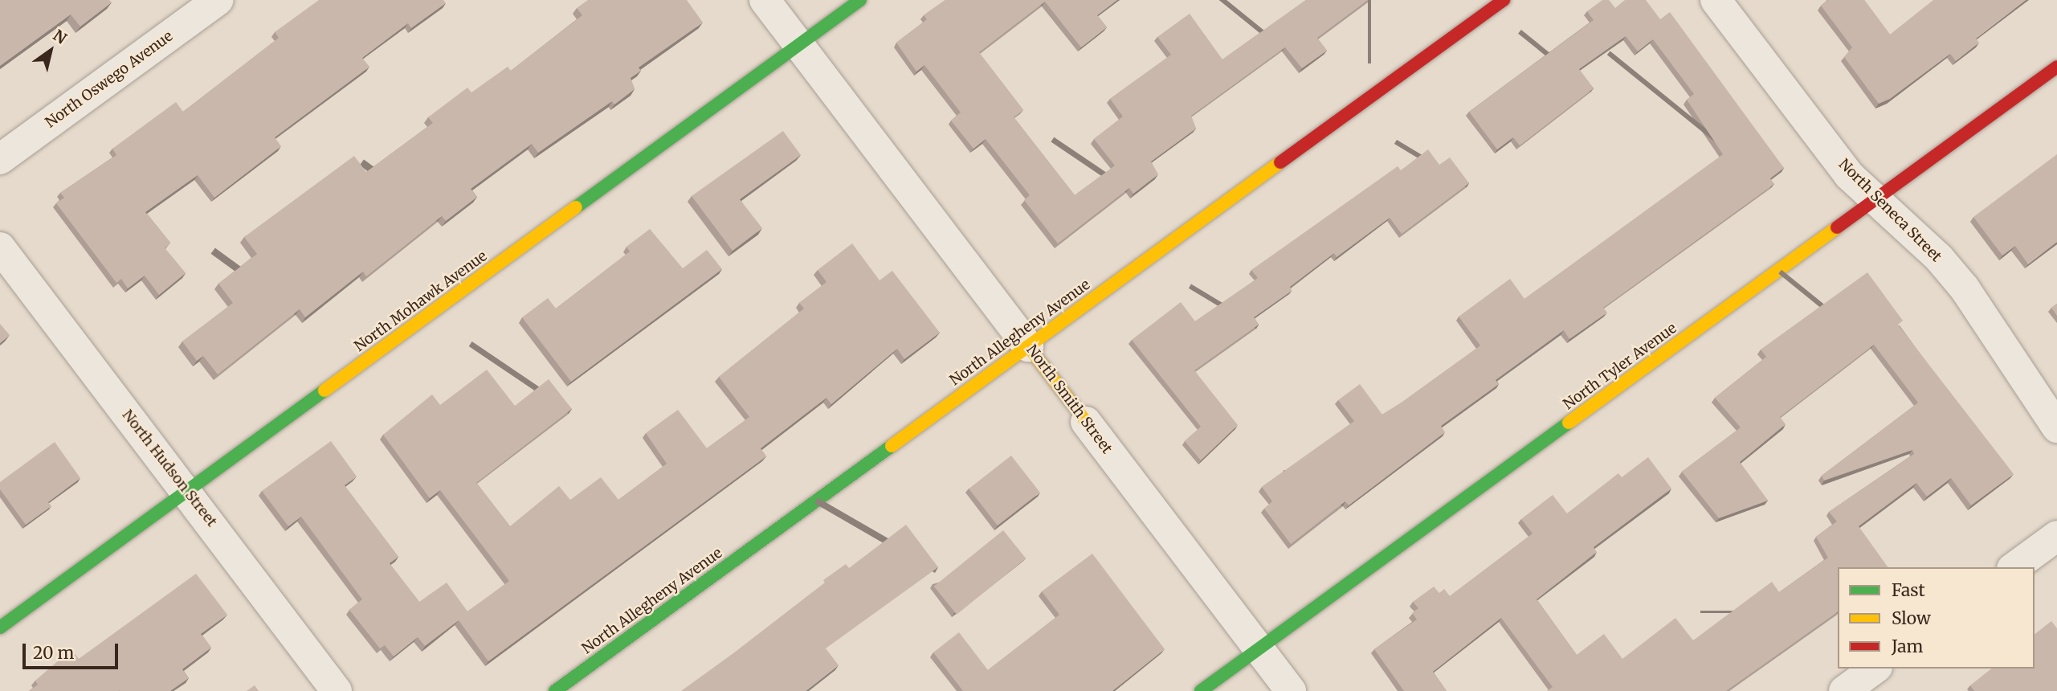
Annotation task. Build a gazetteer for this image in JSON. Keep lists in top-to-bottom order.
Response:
{
  "streets": {
    "street": [
      "North Oswego Avenue",
      "North Seneca Street",
      "North Mohawk Avenue",
      "North Allegheny Avenue",
      "North Tyler Avenue",
      "North Smith Street",
      "North Hudson Street"
    ]
  },
  "crossings": [
    ["North Seneca Street", "North Tyler Avenue"],
    ["North Mohawk Avenue", "North Smith Street"],
    ["North Mohawk Avenue", "North Hudson Street"],
    ["North Allegheny Avenue", "North Smith Street"],
    ["North Tyler Avenue", "North Smith Street"]
  ],
  "legend": ["Fast", "Slow", "Jam"],
  "scale_bar": "20 m",
  "north": "top right"
}
